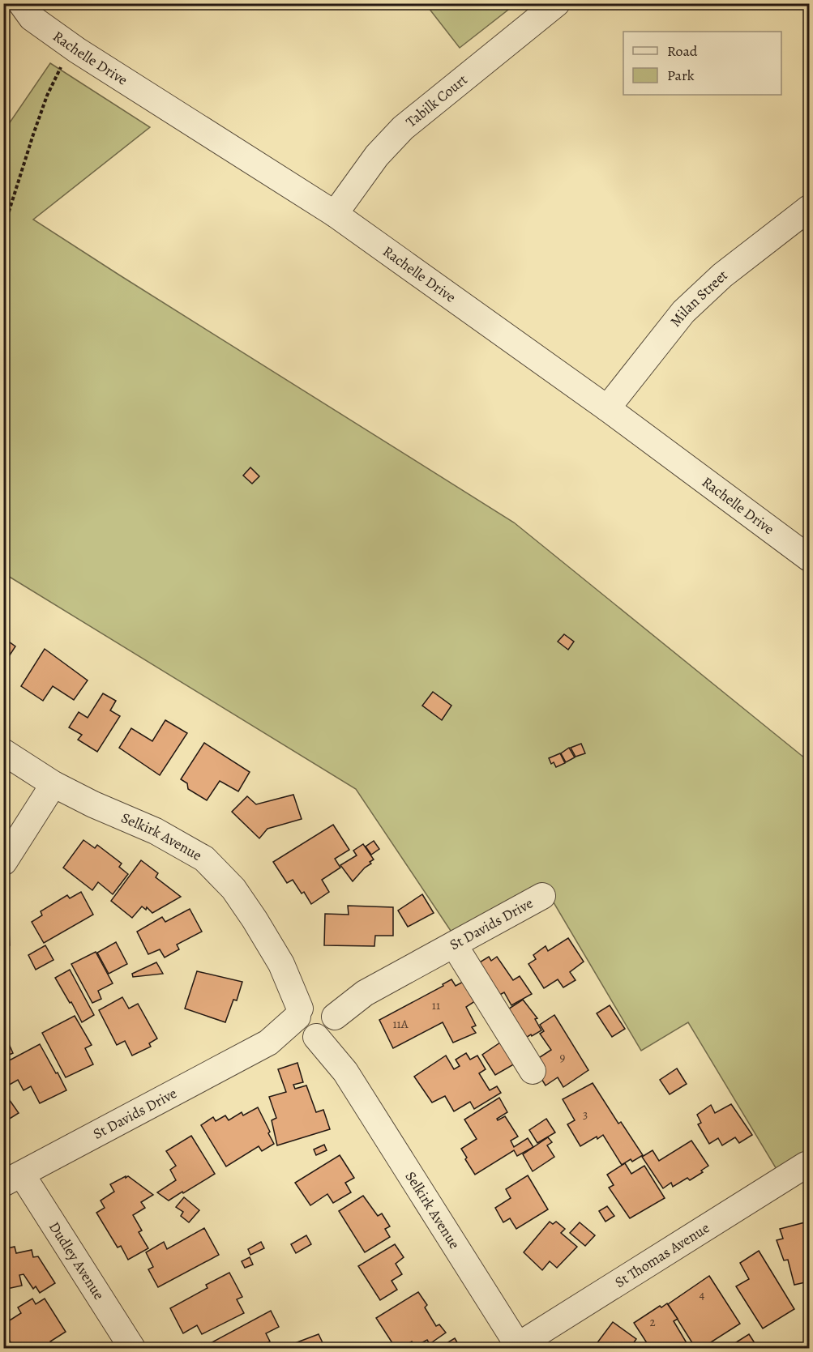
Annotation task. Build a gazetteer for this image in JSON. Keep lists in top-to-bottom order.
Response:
{
  "streets": {
    "street": [
      "Rachelle Drive",
      "Tabilk Court",
      "Milan Street",
      "Selkirk Avenue",
      "St Davids Drive",
      "St Thomas Avenue",
      "Dudley Avenue"
    ]
  },
  "crossings": [
    ["Rachelle Drive", "Tabilk Court"],
    ["Rachelle Drive", "Milan Street"],
    ["Selkirk Avenue", "St Davids Drive"],
    ["Selkirk Avenue", "St Thomas Avenue"],
    ["St Davids Drive", "Dudley Avenue"]
  ],
  "house_numbers": [
    "11",
    "11A",
    "9",
    "3",
    "4",
    "2"
  ],
  "legend": ["Road", "Park"]
}
